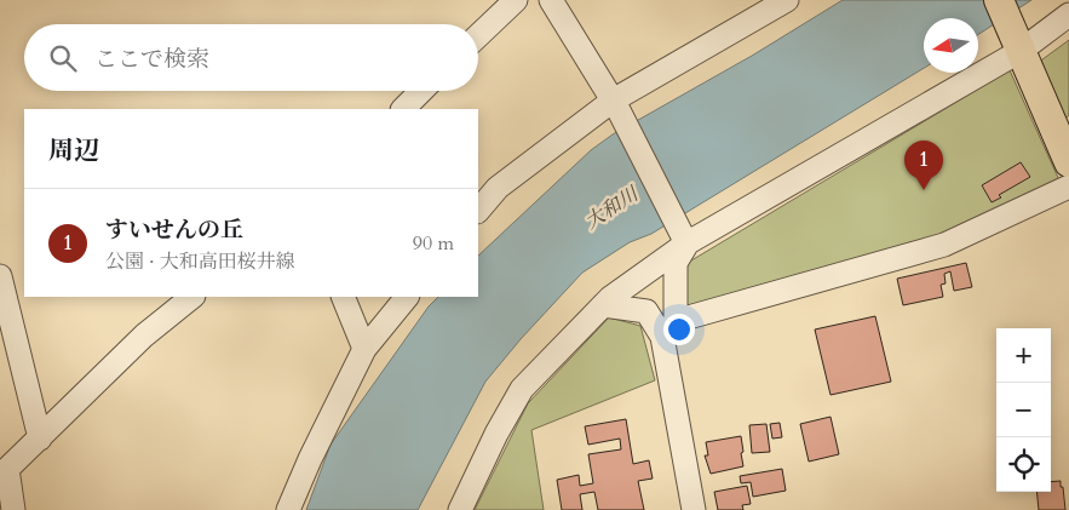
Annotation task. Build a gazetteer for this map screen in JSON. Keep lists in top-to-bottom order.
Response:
{
  "water": ["大和川"],
  "north": "left",
  "page": {
    "search": "ここで検索",
    "heading": "周辺",
    "pins": "1",
    "list": [
      {
        "mark": "1",
        "name": "すいせんの丘",
        "note": "公園 · 大和高田桜井線",
        "value": "90 m"
      }
    ],
    "map_buttons": ["+", "−"]
  }
}
